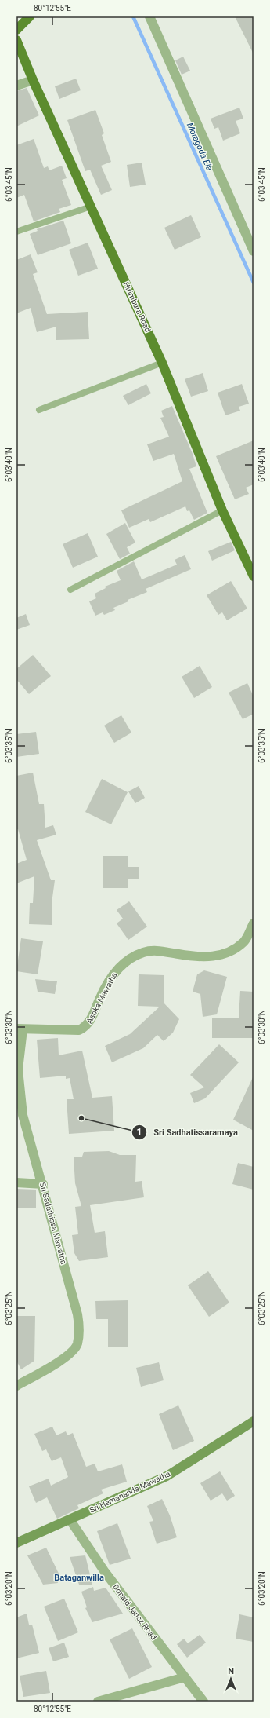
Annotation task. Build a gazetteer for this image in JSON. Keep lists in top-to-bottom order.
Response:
{
  "streets": {
    "main road": ["Hirimbura Road", "Sri Hemananda Mawatha"],
    "street": ["Asoka Mawatha", "Sri Sadathissa Mawatha", "Donald Jansz Road"]
  },
  "crossings": [
    ["Asoka Mawatha", "Sri Sadathissa Mawatha"],
    ["Sri Hemananda Mawatha", "Donald Jansz Road"]
  ],
  "districts": ["Bataganwilla"],
  "water": ["Moragoda Ela"],
  "places": ["Sri Sadhatissaramaya"],
  "north": "top",
  "coordinates": [
    "80°12'55\"E",
    "6°03'45\"N",
    "6°03'40\"N",
    "6°03'35\"N",
    "6°03'30\"N",
    "6°03'25\"N",
    "6°03'20\"N"
  ]
}
